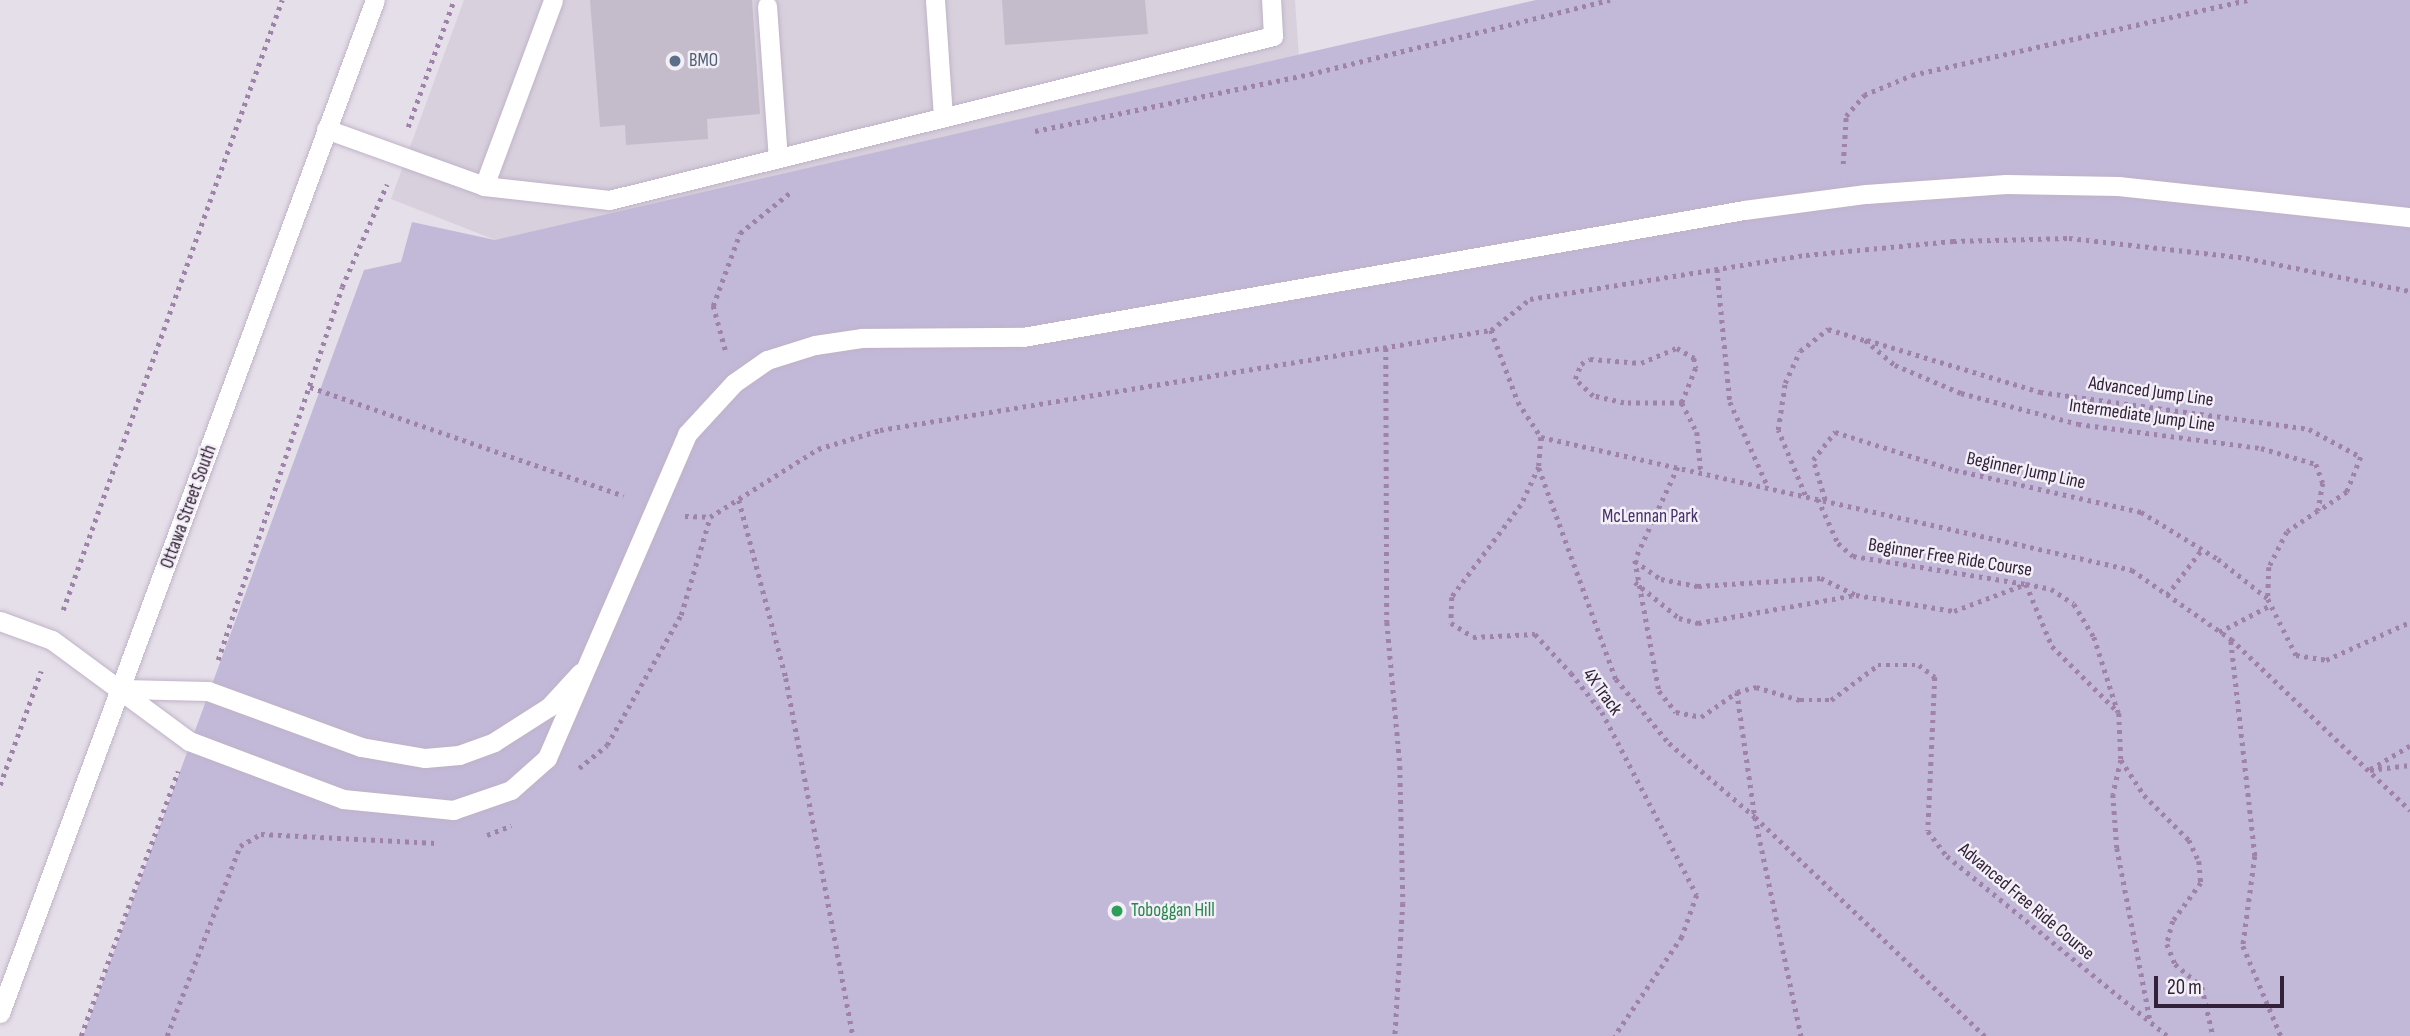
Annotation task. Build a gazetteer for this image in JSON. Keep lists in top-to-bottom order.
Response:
{
  "streets": {
    "main road": ["Ottawa Street South"],
    "path": [
      "Advanced Jump Line",
      "Intermediate Jump Line",
      "Beginner Jump Line",
      "Beginner Free Ride Course",
      "4X Track",
      "Advanced Free Ride Course"
    ]
  },
  "crossings": [
    ["Advanced Jump Line", "Intermediate Jump Line"],
    ["Beginner Free Ride Course", "Advanced Free Ride Course"]
  ],
  "parks": ["McLennan Park"],
  "places": ["BMO", "Toboggan Hill"],
  "scale_bar": "20 m"
}
